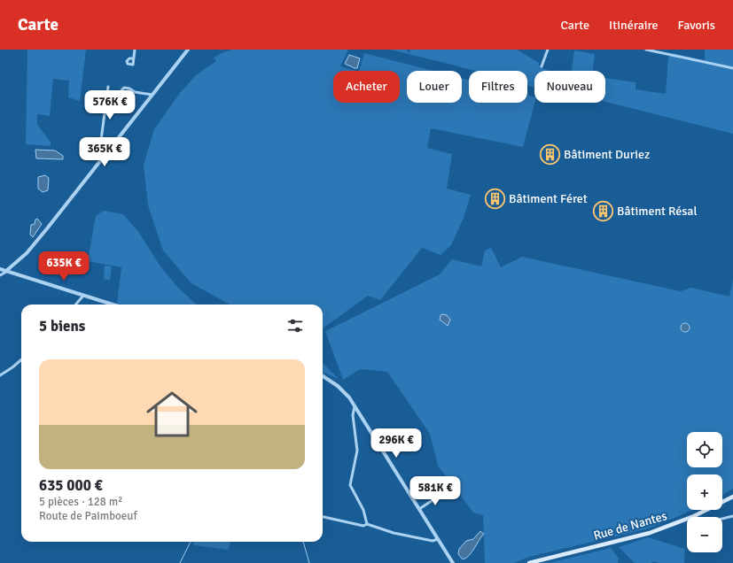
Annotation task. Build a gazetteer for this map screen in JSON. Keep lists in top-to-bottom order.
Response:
{
  "streets": {
    "main road": ["Rue de Nantes"]
  },
  "places": {
    "building": ["Bâtiment Duriez", "Bâtiment Féret", "Bâtiment Résal"]
  },
  "page": {
    "header": "Carte",
    "nav": ["Carte", "Itinéraire", "Favoris"],
    "chip": [
      "Acheter",
      "Louer",
      "Filtres",
      "Nouveau"
    ],
    "price": [
      "576K €",
      "365K €",
      "635K €",
      "296K €",
      "581K €"
    ],
    "heading": "5 biens",
    "list": [
      {
        "name": "635 000 €",
        "note": "5 pièces · 128 m² · Route de Paimboeuf"
      }
    ],
    "map_buttons": ["+", "−"]
  }
}
